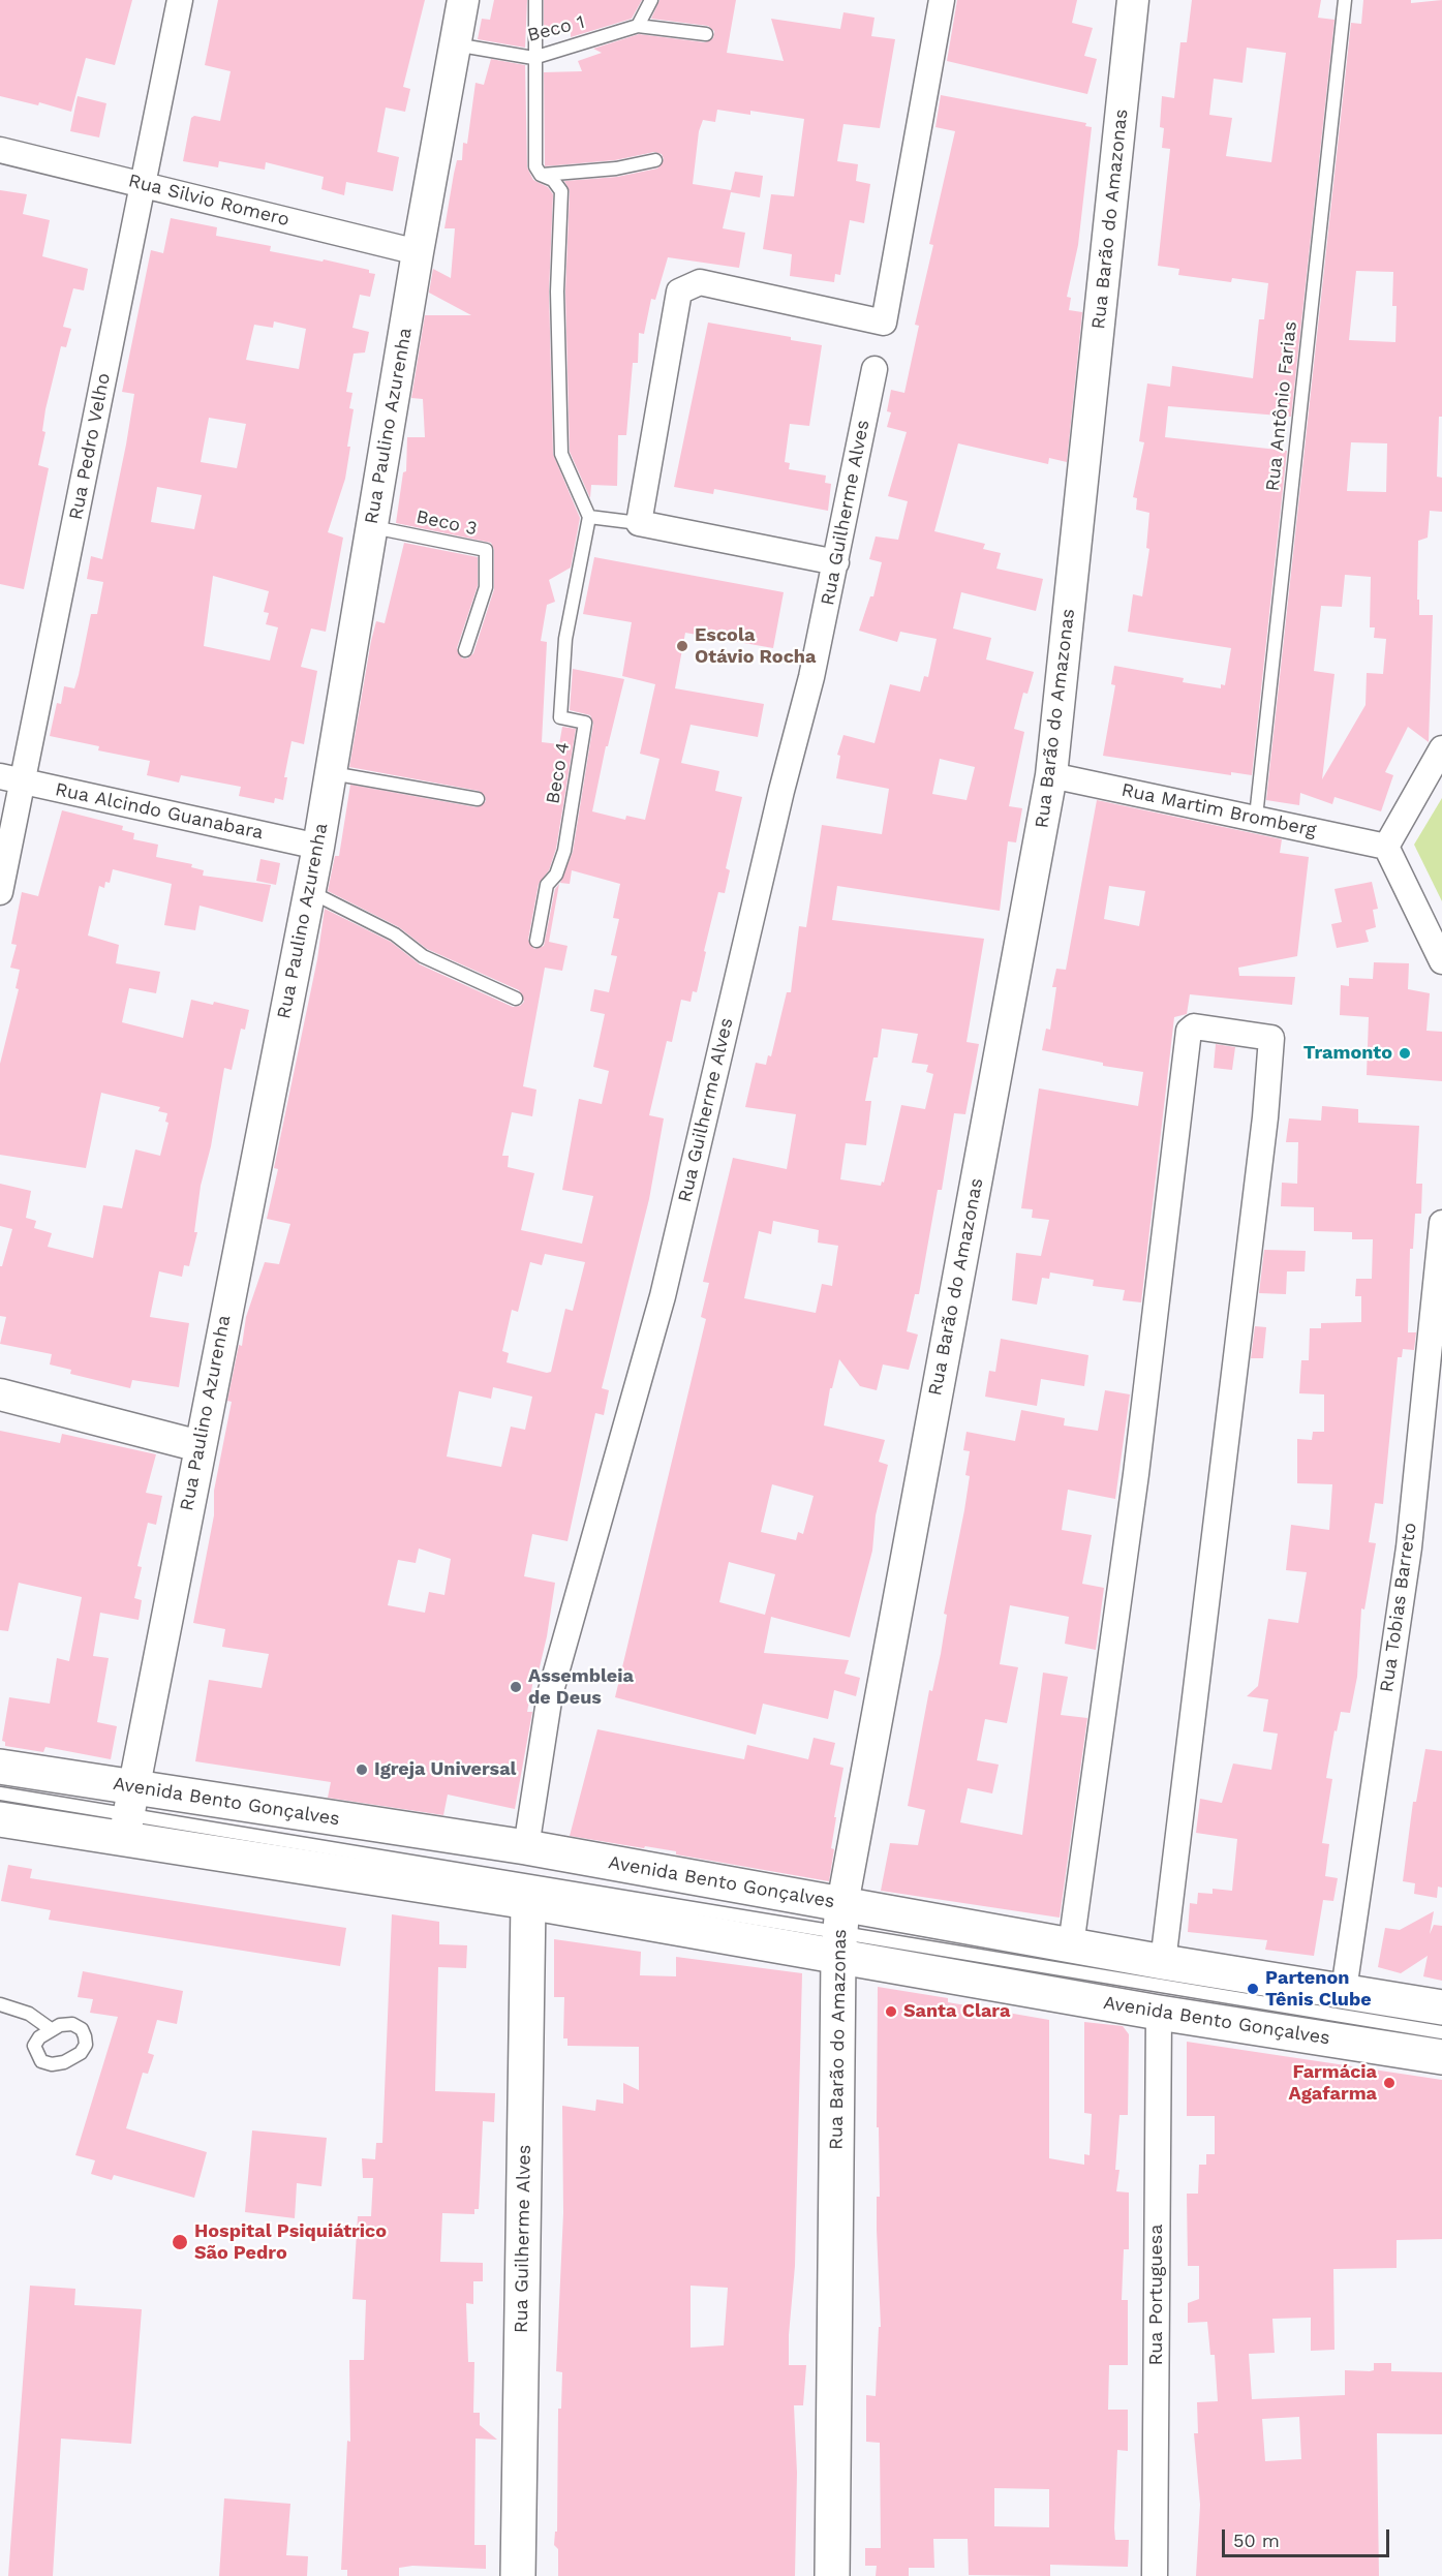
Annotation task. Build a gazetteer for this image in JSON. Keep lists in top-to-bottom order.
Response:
{
  "streets": {
    "main road": ["Rua Barão do Amazonas", "Rua Guilherme Alves", "Avenida Bento Gonçalves"],
    "street": [
      "Rua Silvio Romero",
      "Rua Paulino Azurenha",
      "Rua Pedro Velho",
      "Rua Martim Bromberg",
      "Rua Alcindo Guanabara",
      "Rua Tobias Barreto",
      "Rua Portuguesa"
    ],
    "lane": [
      "Beco 1",
      "Rua Antônio Farias",
      "Beco 3",
      "Beco 4"
    ]
  },
  "crossings": [
    ["Beco 1", "Rua Paulino Azurenha"],
    ["Rua Silvio Romero", "Rua Paulino Azurenha"],
    ["Rua Silvio Romero", "Rua Pedro Velho"],
    ["Rua Barão do Amazonas", "Rua Martim Bromberg"],
    ["Rua Barão do Amazonas", "Avenida Bento Gonçalves"],
    ["Rua Antônio Farias", "Rua Martim Bromberg"],
    ["Rua Paulino Azurenha", "Beco 3"],
    ["Rua Paulino Azurenha", "Rua Alcindo Guanabara"],
    ["Rua Paulino Azurenha", "Avenida Bento Gonçalves"],
    ["Rua Pedro Velho", "Rua Alcindo Guanabara"],
    ["Rua Guilherme Alves", "Avenida Bento Gonçalves"],
    ["Rua Tobias Barreto", "Avenida Bento Gonçalves"],
    ["Avenida Bento Gonçalves", "Rua Portuguesa"]
  ],
  "places": [
    "Escola Otávio Rocha",
    "Tramonto",
    "Assembleia de Deus",
    "Igreja Universal",
    "Partenon Tênis Clube",
    "Santa Clara",
    "Farmácia Agafarma",
    "Hospital Psiquiátrico São Pedro"
  ],
  "scale_bar": "50 m"
}
